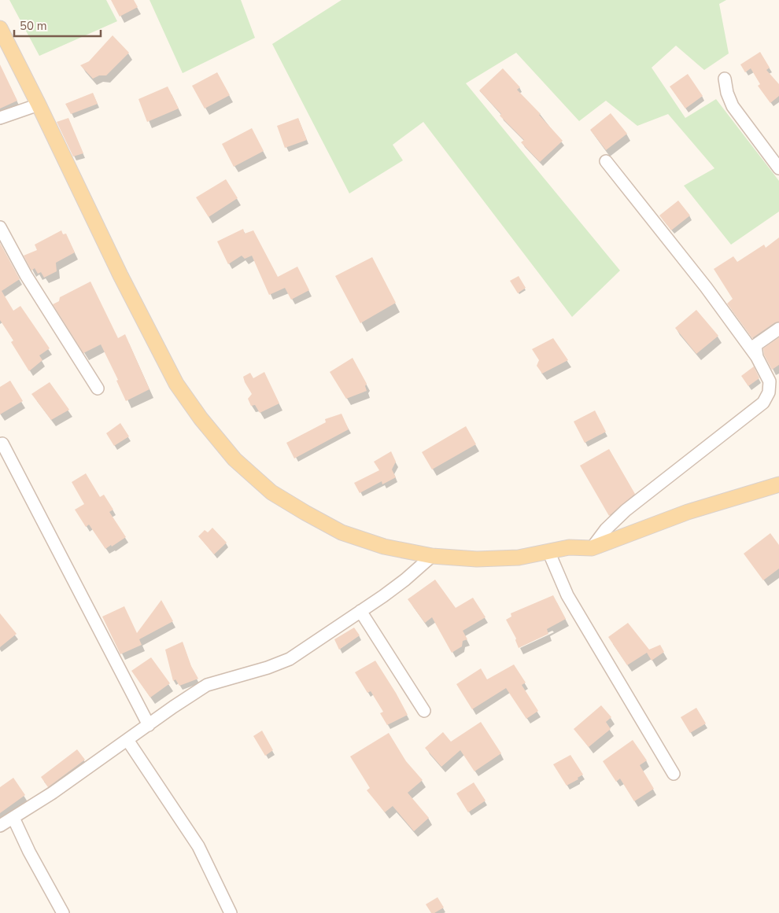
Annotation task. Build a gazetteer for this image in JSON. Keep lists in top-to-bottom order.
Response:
{
  "scale_bar": "50 m"
}
